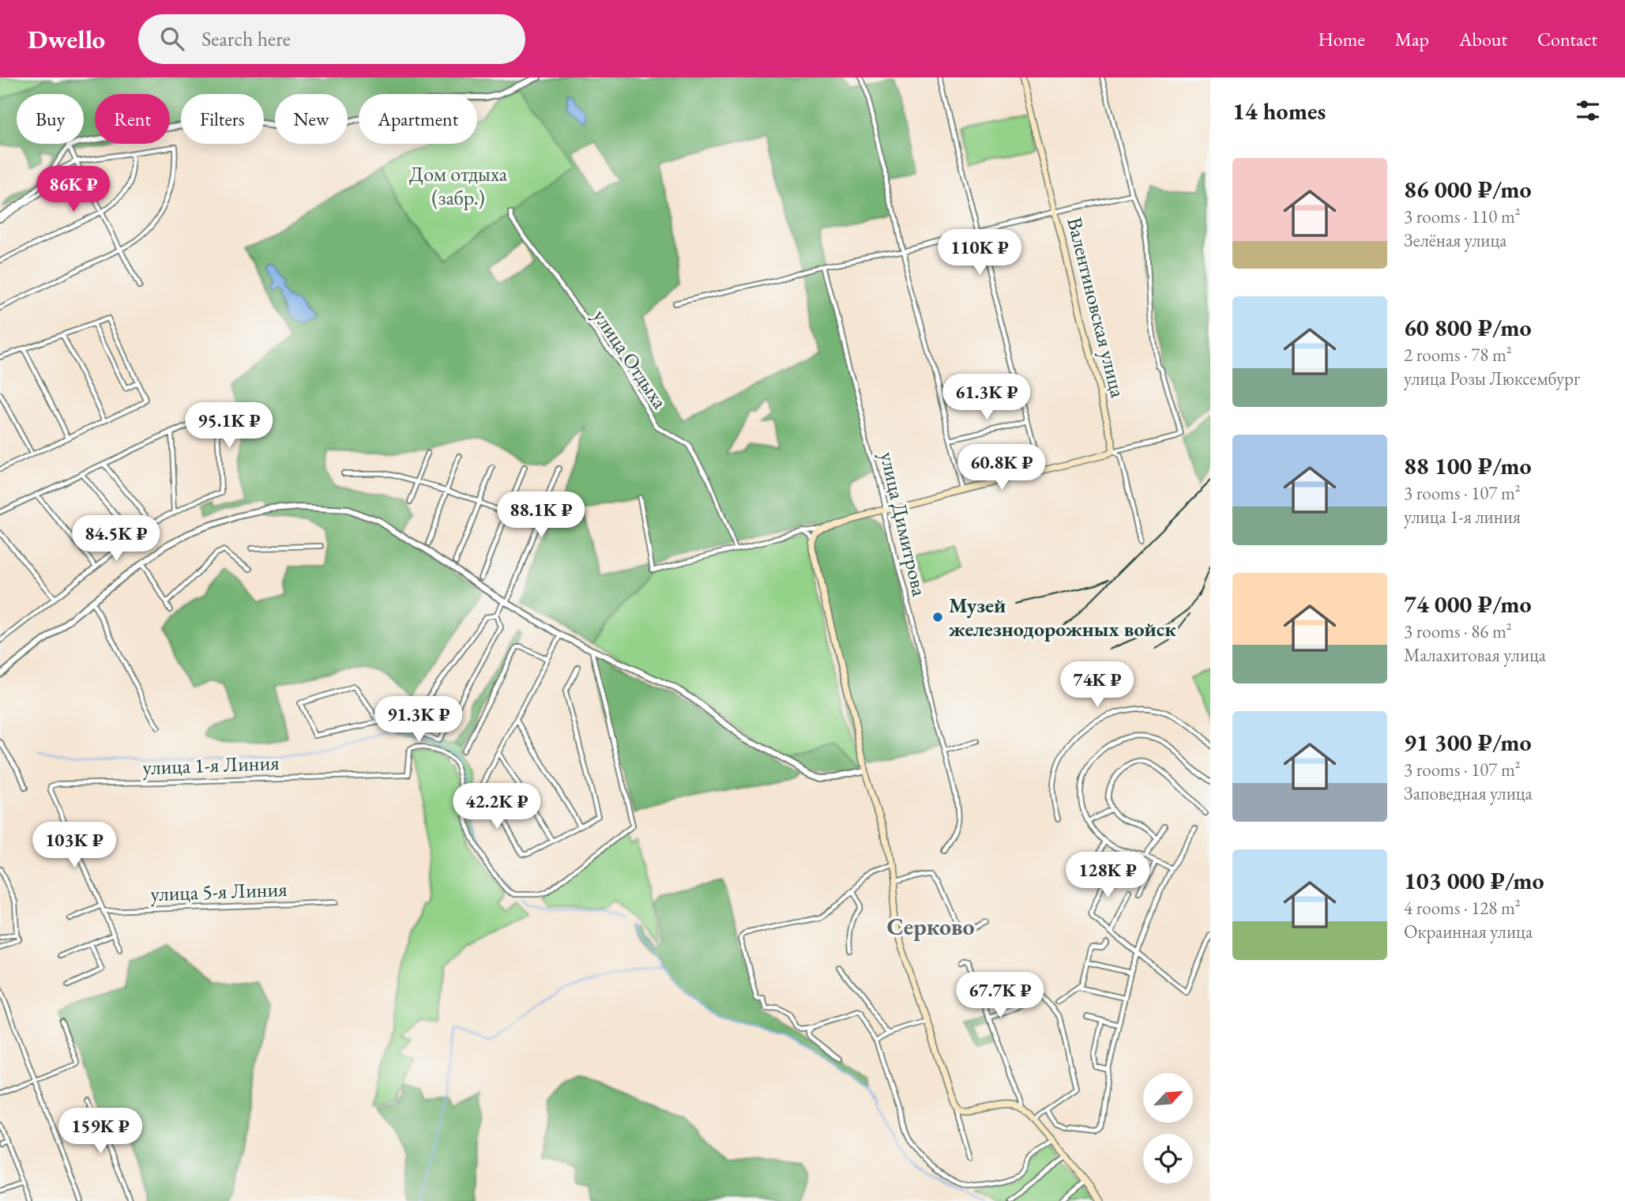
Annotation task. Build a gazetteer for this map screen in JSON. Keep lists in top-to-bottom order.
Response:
{
  "streets": {
    "main road": ["Валентиновская улица"],
    "street": [
      "улица Отдыха",
      "улица Димитрова",
      "улица 1-я Линия",
      "улица 5-я Линия"
    ]
  },
  "districts": ["Серково"],
  "parks": ["Дом отдыха (забр.)"],
  "places": ["Музей железнодорожных войск"],
  "north": "top right",
  "page": {
    "header": "Dwello",
    "search": "Search here",
    "nav": [
      "Home",
      "Map",
      "About",
      "Contact"
    ],
    "heading": "14 homes",
    "chip": [
      "Buy",
      "Rent",
      "Filters",
      "New",
      "Apartment"
    ],
    "list": [
      {
        "name": "86 000 ₽/mo",
        "note": "3 rooms · 110 m² · Зелёная улица"
      },
      {
        "name": "60 800 ₽/mo",
        "note": "2 rooms · 78 m² · улица Розы Люксембург"
      },
      {
        "name": "88 100 ₽/mo",
        "note": "3 rooms · 107 m² · улица 1-я линия"
      },
      {
        "name": "74 000 ₽/mo",
        "note": "3 rooms · 86 m² · Малахитовая улица"
      },
      {
        "name": "91 300 ₽/mo",
        "note": "3 rooms · 107 m² · Заповедная улица"
      },
      {
        "name": "103 000 ₽/mo",
        "note": "4 rooms · 128 m² · Окраинная улица"
      }
    ],
    "price": [
      "86K ₽",
      "110K ₽",
      "61.3K ₽",
      "95.1K ₽",
      "60.8K ₽",
      "88.1K ₽",
      "84.5K ₽",
      "74K ₽",
      "91.3K ₽",
      "42.2K ₽",
      "103K ₽",
      "128K ₽",
      "67.7K ₽",
      "159K ₽"
    ]
  }
}
